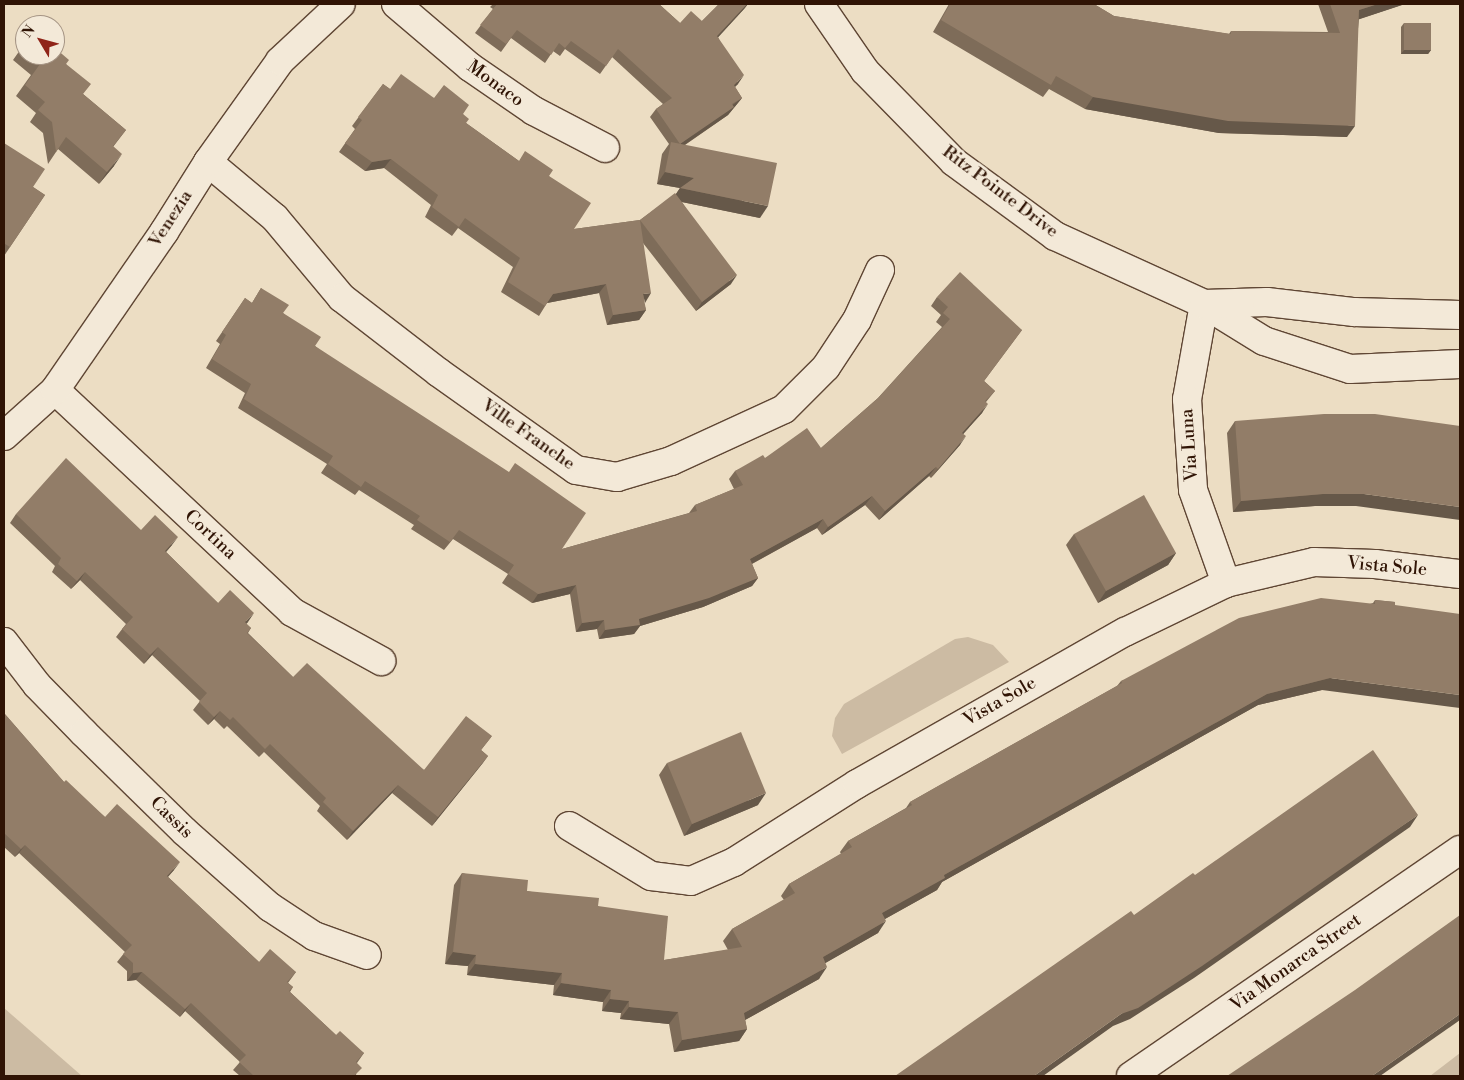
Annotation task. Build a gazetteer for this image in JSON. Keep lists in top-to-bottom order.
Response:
{
  "streets": {
    "street": [
      "Monaco",
      "Ritz Pointe Drive",
      "Venezia",
      "Ville Franche",
      "Via Luna",
      "Cortina",
      "Vista Sole",
      "Cassis",
      "Via Monarca Street"
    ]
  },
  "crossings": [
    ["Ritz Pointe Drive", "Via Luna"],
    ["Venezia", "Ville Franche"],
    ["Venezia", "Cortina"],
    ["Via Luna", "Vista Sole"]
  ],
  "north": "top left"
}
